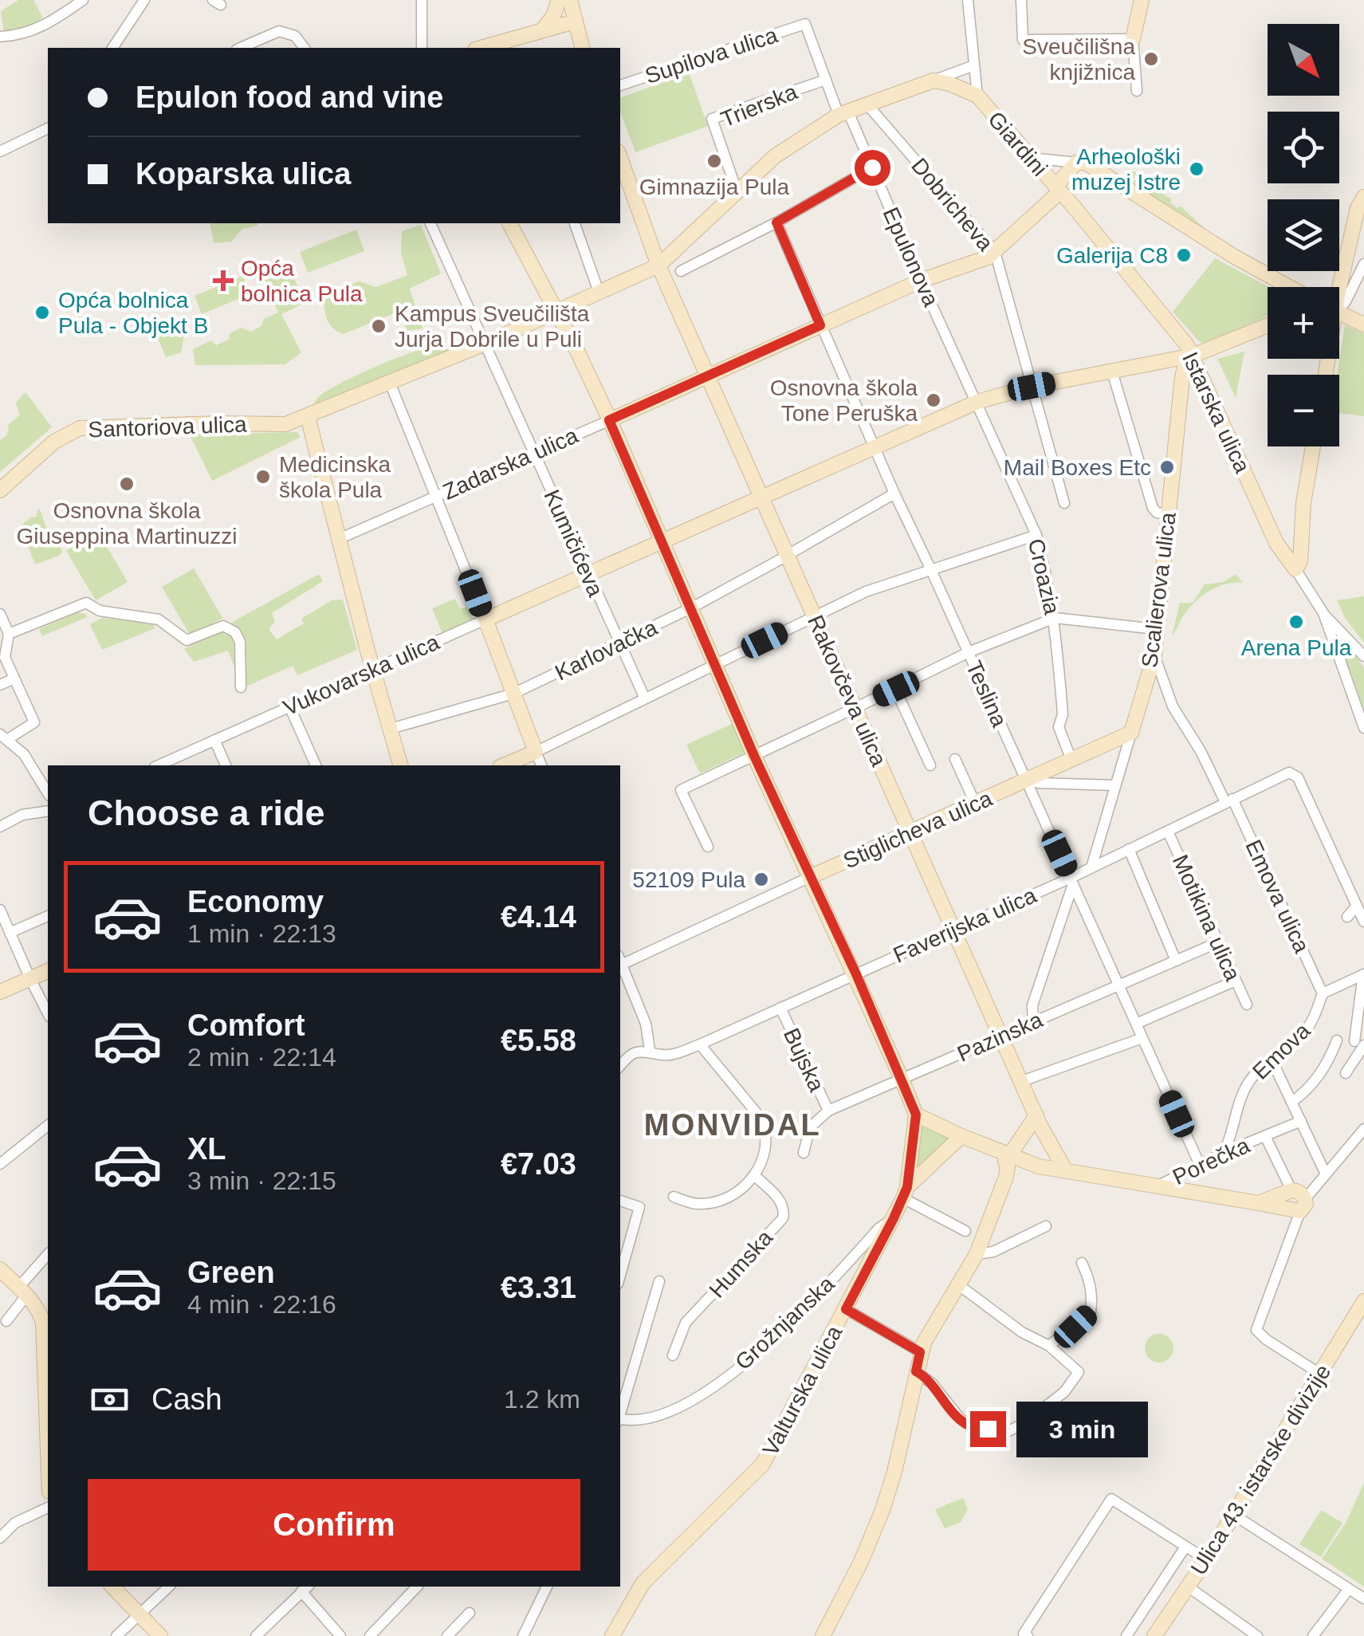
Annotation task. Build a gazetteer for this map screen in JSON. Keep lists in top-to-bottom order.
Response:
{
  "streets": {
    "street": [
      "Supilova ulica",
      "Trierska",
      "Giardini",
      "Dobricheva",
      "Epulonova",
      "Istarska ulica",
      "Santoriova ulica",
      "Zadarska ulica",
      "Kumičićeva",
      "Croazia",
      "Scalierova ulica",
      "Karlovačka",
      "Vukovarska ulica",
      "Rakovčeva ulica",
      "Teslina",
      "Stiglicheva ulica",
      "Emova ulica",
      "Motikina ulica",
      "Faverijska ulica",
      "Pazinska",
      "Emova",
      "Bujska",
      "Porečka",
      "Humska",
      "Grožnjanska",
      "Valturska ulica",
      "Ulica 43. istarske divizije"
    ]
  },
  "crossings": [
    ["Supilova ulica", "Epulonova"],
    ["Trierska", "Epulonova"],
    ["Giardini", "Istarska ulica"],
    ["Giardini", "Zadarska ulica"],
    ["Dobricheva", "Zadarska ulica"],
    ["Dobricheva", "Vukovarska ulica"],
    ["Epulonova", "Zadarska ulica"],
    ["Epulonova", "Croazia"],
    ["Epulonova", "Vukovarska ulica"],
    ["Istarska ulica", "Zadarska ulica"],
    ["Istarska ulica", "Scalierova ulica"],
    ["Istarska ulica", "Vukovarska ulica"],
    ["Santoriova ulica", "Kumičićeva"],
    ["Santoriova ulica", "Rakovčeva ulica"],
    ["Zadarska ulica", "Kumičićeva"],
    ["Zadarska ulica", "Rakovčeva ulica"],
    ["Zadarska ulica", "Teslina"],
    ["Kumičićeva", "Karlovačka"],
    ["Kumičićeva", "Vukovarska ulica"],
    ["Croazia", "Vukovarska ulica"],
    ["Croazia", "Stiglicheva ulica"],
    ["Scalierova ulica", "Vukovarska ulica"],
    ["Scalierova ulica", "Stiglicheva ulica"],
    ["Scalierova ulica", "Emova ulica"],
    ["Scalierova ulica", "Faverijska ulica"],
    ["Vukovarska ulica", "Rakovčeva ulica"],
    ["Vukovarska ulica", "Teslina"],
    ["Rakovčeva ulica", "Stiglicheva ulica"],
    ["Rakovčeva ulica", "Faverijska ulica"],
    ["Rakovčeva ulica", "Pazinska"],
    ["Teslina", "Stiglicheva ulica"],
    ["Teslina", "Faverijska ulica"],
    ["Teslina", "Pazinska"],
    ["Teslina", "Porečka"],
    ["Emova ulica", "Faverijska ulica"],
    ["Emova ulica", "Emova"],
    ["Motikina ulica", "Faverijska ulica"],
    ["Motikina ulica", "Pazinska"],
    ["Faverijska ulica", "Bujska"],
    ["Pazinska", "Bujska"],
    ["Emova", "Porečka"],
    ["Grožnjanska", "Valturska ulica"]
  ],
  "districts": ["MONVIDAL"],
  "places": {
    "other": [
      "Sveučilišna knjižnica",
      "Gimnazija Pula",
      "Arheološki muzej Istre",
      "Galerija C8",
      "Opća bolnica Pula - Objekt B",
      "Kampus Sveučilišta Jurja Dobrile u Puli",
      "Osnovna škola Tone Peruška",
      "Mail Boxes Etc",
      "Medicinska škola Pula",
      "Osnovna škola Giuseppina Martinuzzi",
      "Arena Pula",
      "52109 Pula"
    ],
    "health": ["Opća bolnica Pula"]
  },
  "north": "bottom right",
  "page": {
    "map_buttons": ["+", "−"],
    "banner": ["Epulon food and vine", "Koparska ulica"],
    "heading": "Choose a ride",
    "list": [
      {
        "name": "Economy",
        "note": "1 min · 22:13",
        "value": "€4.14"
      },
      {
        "name": "Comfort",
        "note": "2 min · 22:14",
        "value": "€5.58"
      },
      {
        "name": "XL",
        "note": "3 min · 22:15",
        "value": "€7.03"
      },
      {
        "name": "Green",
        "note": "4 min · 22:16",
        "value": "€3.31"
      }
    ],
    "pay": ["Cash", "1.2 km"],
    "bubble": "3 min",
    "buttons": "Confirm"
  }
}
